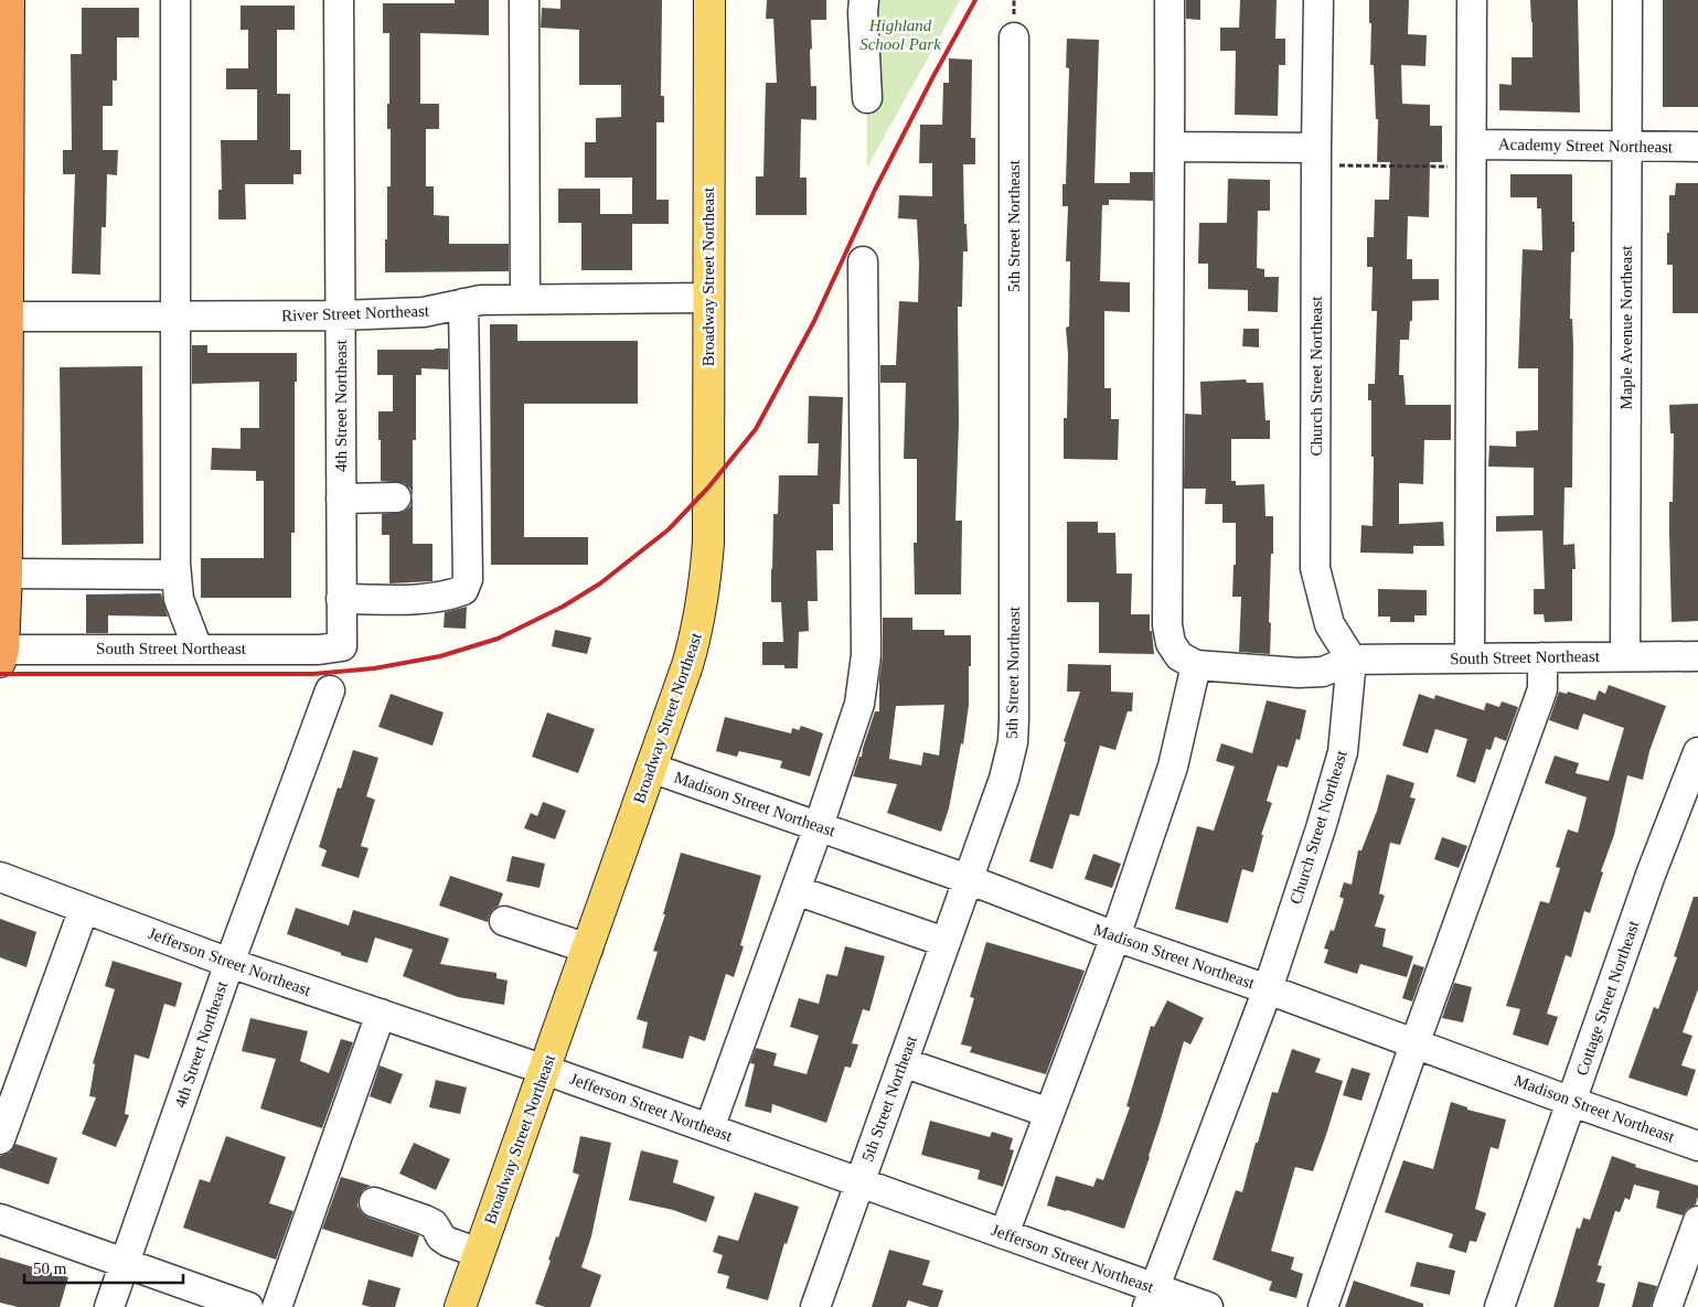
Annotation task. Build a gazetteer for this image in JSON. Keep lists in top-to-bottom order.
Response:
{
  "streets": {
    "main road": ["Broadway Street Northeast"],
    "street": [
      "Academy Street Northeast",
      "5th Street Northeast",
      "River Street Northeast",
      "Maple Avenue Northeast",
      "Church Street Northeast",
      "4th Street Northeast",
      "South Street Northeast",
      "Madison Street Northeast",
      "Jefferson Street Northeast",
      "Cottage Street Northeast"
    ]
  },
  "crossings": [
    ["Academy Street Northeast", "Maple Avenue Northeast"],
    ["5th Street Northeast", "Madison Street Northeast"],
    ["5th Street Northeast", "Jefferson Street Northeast"],
    ["Broadway Street Northeast", "River Street Northeast"],
    ["Broadway Street Northeast", "Madison Street Northeast"],
    ["Broadway Street Northeast", "Jefferson Street Northeast"],
    ["River Street Northeast", "4th Street Northeast"],
    ["Maple Avenue Northeast", "South Street Northeast"],
    ["Church Street Northeast", "South Street Northeast"],
    ["Church Street Northeast", "Madison Street Northeast"],
    ["Church Street Northeast", "Jefferson Street Northeast"],
    ["4th Street Northeast", "South Street Northeast"],
    ["4th Street Northeast", "Jefferson Street Northeast"],
    ["Madison Street Northeast", "Cottage Street Northeast"]
  ],
  "parks": ["Highland School Park"],
  "scale_bar": "50 m"
}
